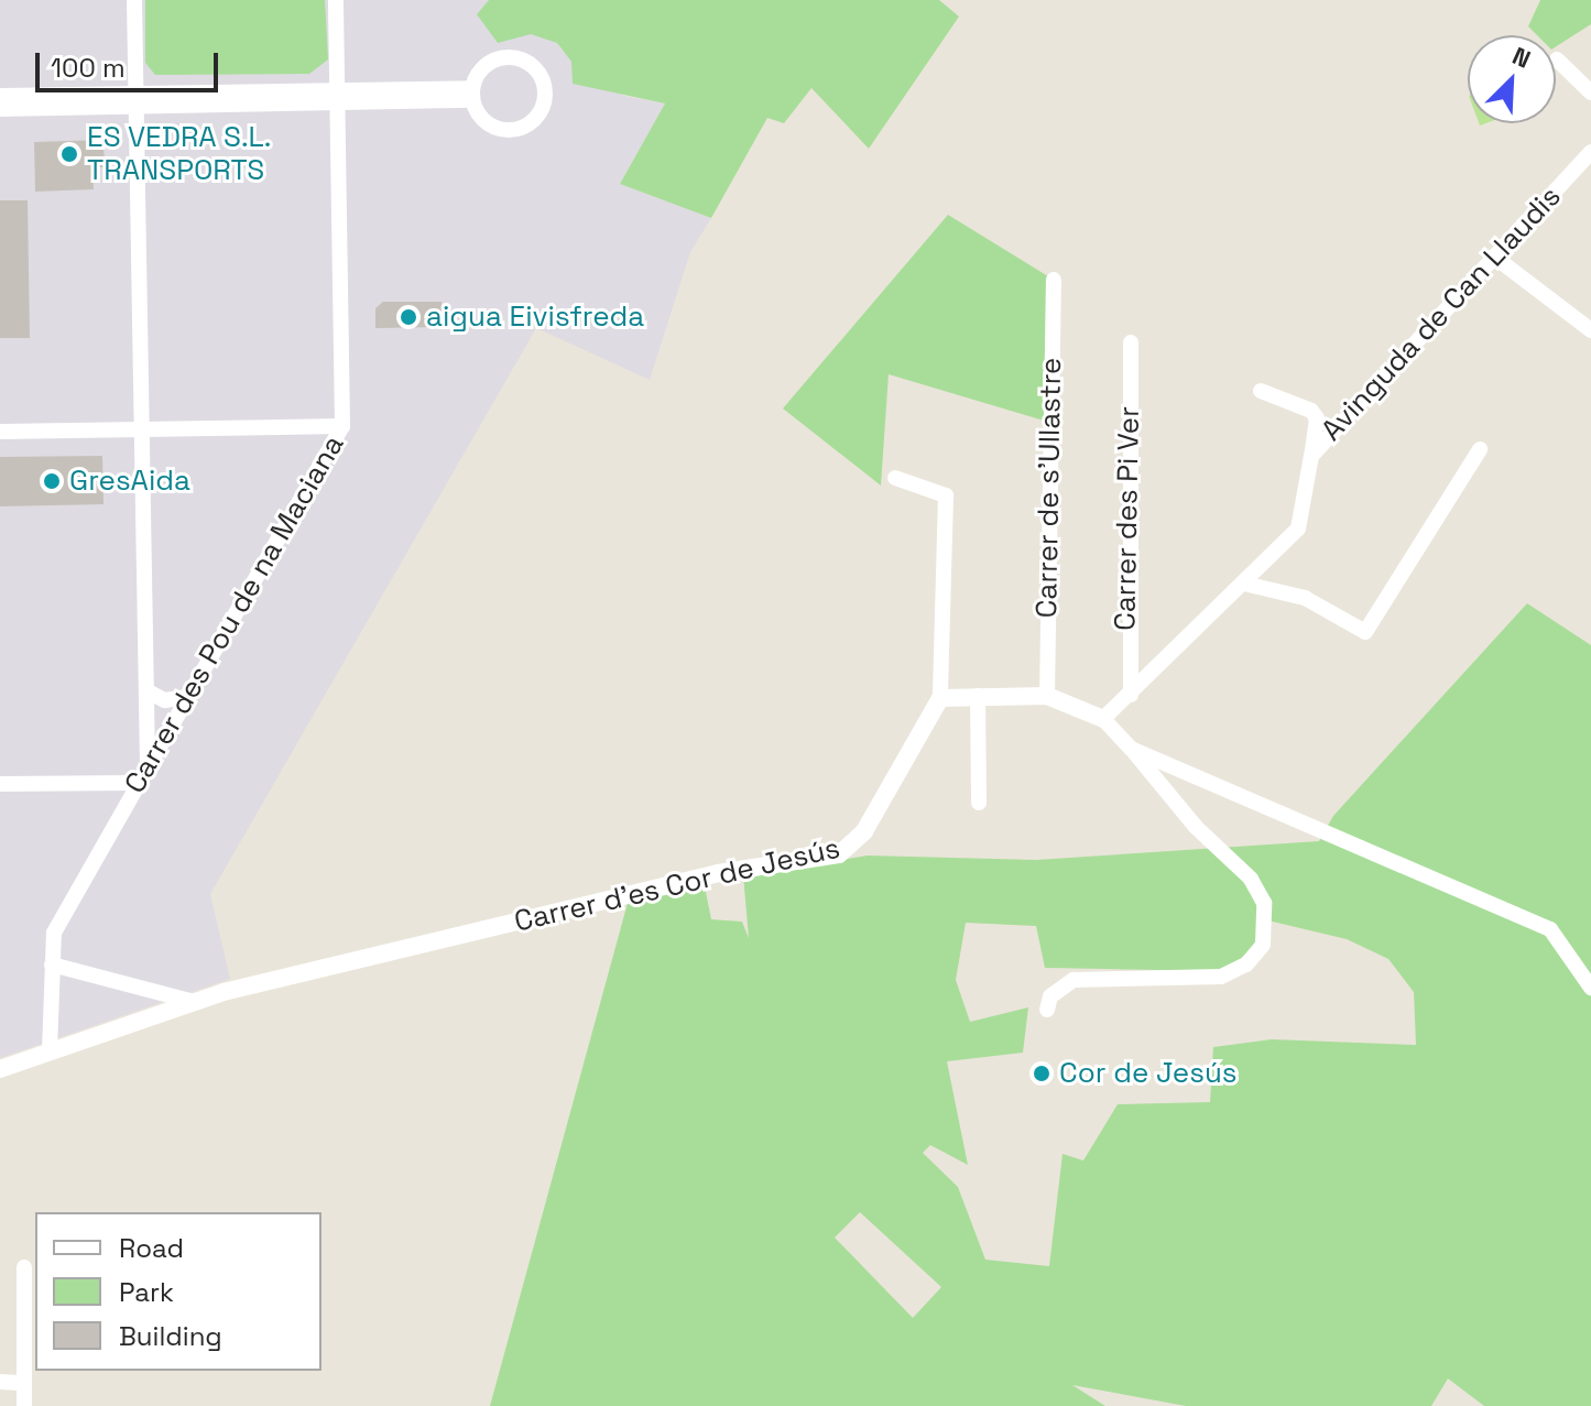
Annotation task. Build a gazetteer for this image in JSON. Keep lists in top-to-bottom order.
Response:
{
  "streets": {
    "street": [
      "Avinguda de Can Llaudis",
      "Carrer de s'Ullastre",
      "Carrer des Pi Ver",
      "Carrer des Pou de na Maciana",
      "Carrer d'es Cor de Jesús"
    ]
  },
  "crossings": [
    ["Avinguda de Can Llaudis", "Carrer des Pi Ver"],
    ["Carrer des Pou de na Maciana", "Carrer d'es Cor de Jesús"]
  ],
  "places": [
    "ES VEDRA S.L. TRANSPORTS",
    "aigua Eivisfreda",
    "GresAida",
    "Cor de Jesús"
  ],
  "legend": ["Road", "Park", "Building"],
  "scale_bar": "100 m",
  "north": "top right"
}
